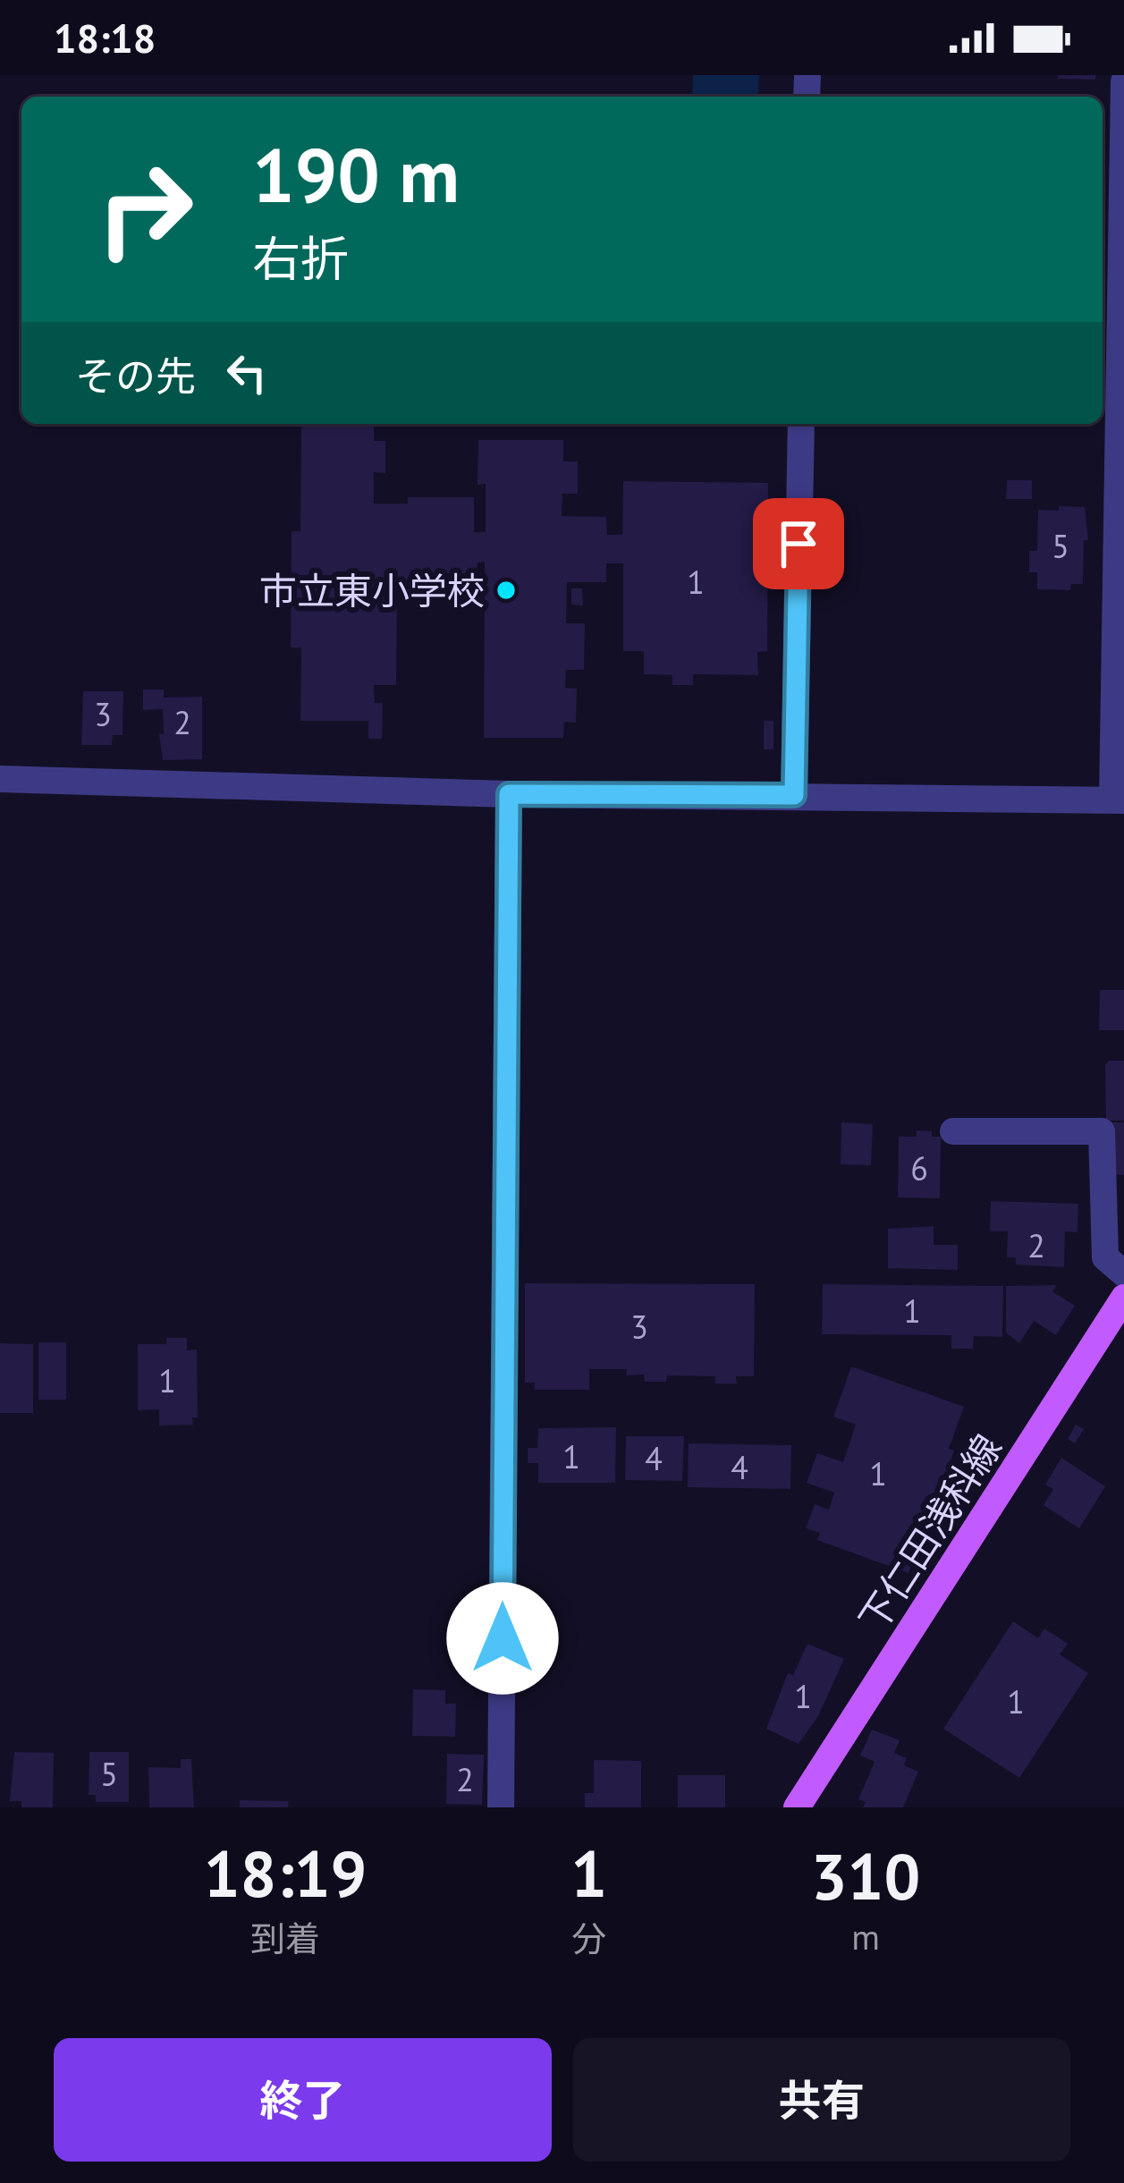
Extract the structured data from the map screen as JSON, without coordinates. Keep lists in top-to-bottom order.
{
  "streets": {
    "main road": ["下仁田浅科線"]
  },
  "places": ["市立東小学校"],
  "house_numbers": [
    "5",
    "1",
    "3",
    "2",
    "6",
    "2",
    "1",
    "3",
    "1",
    "1",
    "4",
    "4",
    "1",
    "1",
    "1",
    "5",
    "2"
  ],
  "page": {
    "status": "18:18",
    "turn": ["190 m", "右折"],
    "then": "その先",
    "eta": [
      "18:19",
      "到着",
      "1",
      "分",
      "310",
      "m"
    ],
    "buttons": ["終了", "共有"]
  }
}
